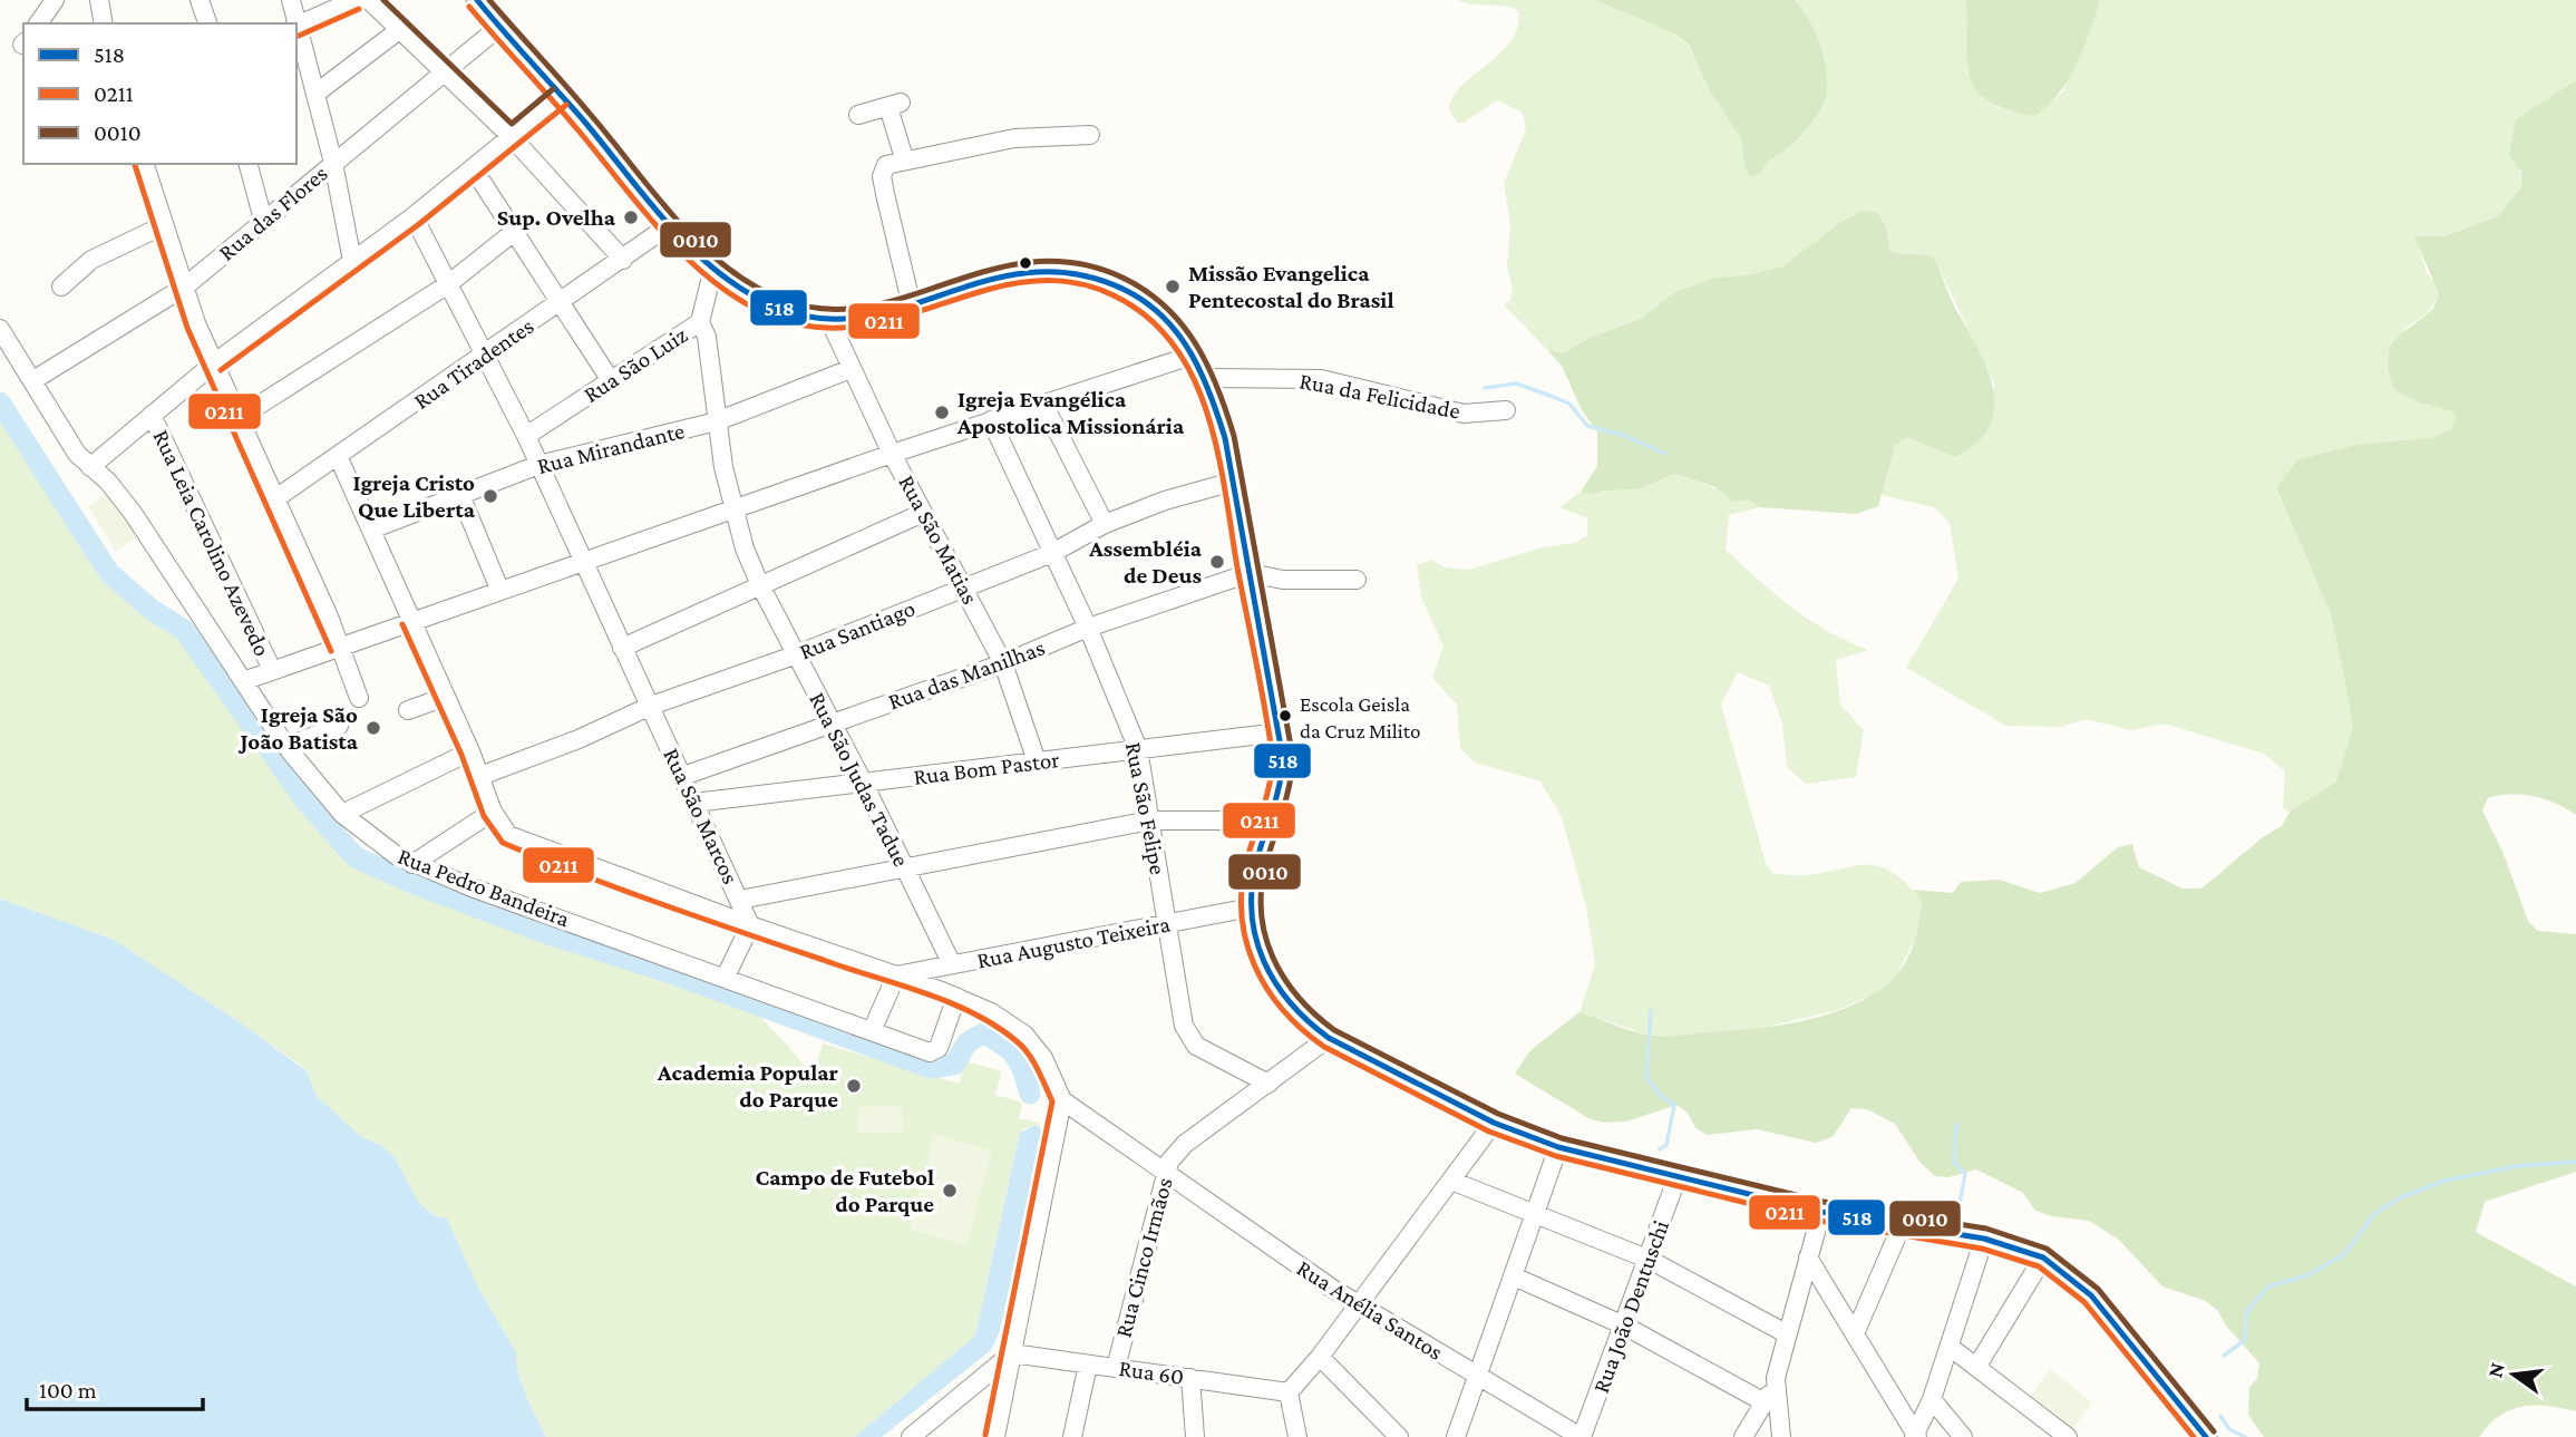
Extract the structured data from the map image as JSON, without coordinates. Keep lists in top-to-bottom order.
{
  "streets": {
    "street": [
      "Rua das Flores",
      "Rua Tiradentes",
      "Rua São Luiz",
      "Rua da Felicidade",
      "Rua Mirandante",
      "Rua São Matias",
      "Rua Leia Carolino Azevedo",
      "Rua Santiago",
      "Rua das Manilhas",
      "Rua Bom Pastor",
      "Rua São Judas Tadue",
      "Rua São Felipe",
      "Rua São Marcos",
      "Rua Pedro Bandeira",
      "Rua Augusto Teixeira",
      "Rua Cinco Irmãos",
      "Rua João Dentuschi",
      "Rua Anélia Santos",
      "Rua 60"
    ]
  },
  "crossings": [
    ["Rua das Flores", "Rua Pedro Bandeira"],
    ["Rua Tiradentes", "Rua São Marcos"],
    ["Rua São Luiz", "Rua São Judas Tadue"],
    ["Rua São Luiz", "Rua São Marcos"],
    ["Rua Mirandante", "Rua São Matias"],
    ["Rua Mirandante", "Rua São Judas Tadue"],
    ["Rua Mirandante", "Rua São Marcos"],
    ["Rua São Matias", "Rua Santiago"],
    ["Rua São Matias", "Rua das Manilhas"],
    ["Rua São Matias", "Rua Bom Pastor"],
    ["Rua Santiago", "Rua São Judas Tadue"],
    ["Rua Santiago", "Rua São Felipe"],
    ["Rua Santiago", "Rua São Marcos"],
    ["Rua das Manilhas", "Rua São Judas Tadue"],
    ["Rua das Manilhas", "Rua São Felipe"],
    ["Rua das Manilhas", "Rua São Marcos"],
    ["Rua Bom Pastor", "Rua São Judas Tadue"],
    ["Rua Bom Pastor", "Rua São Felipe"],
    ["Rua Bom Pastor", "Rua São Marcos"],
    ["Rua São Judas Tadue", "Rua Augusto Teixeira"],
    ["Rua São Felipe", "Rua Augusto Teixeira"],
    ["Rua São Felipe", "Rua Cinco Irmãos"],
    ["Rua Cinco Irmãos", "Rua Anélia Santos"],
    ["Rua Cinco Irmãos", "Rua 60"],
    ["Rua João Dentuschi", "Rua Anélia Santos"]
  ],
  "places": [
    "Sup. Ovelha",
    "Missão Evangelica Pentecostal do Brasil",
    "Igreja Evangélica Apostolica Missionária",
    "Igreja Cristo Que Liberta",
    "Assembléia de Deus",
    "Escola Geisla da Cruz Milito",
    "Igreja São João Batista",
    "Academia Popular do Parque",
    "Campo de Futebol do Parque"
  ],
  "lines": ["transit line 518", "transit line 0010", "transit line 0211"],
  "legend": ["518", "0211", "0010"],
  "scale_bar": "100 m",
  "north": "left"
}
